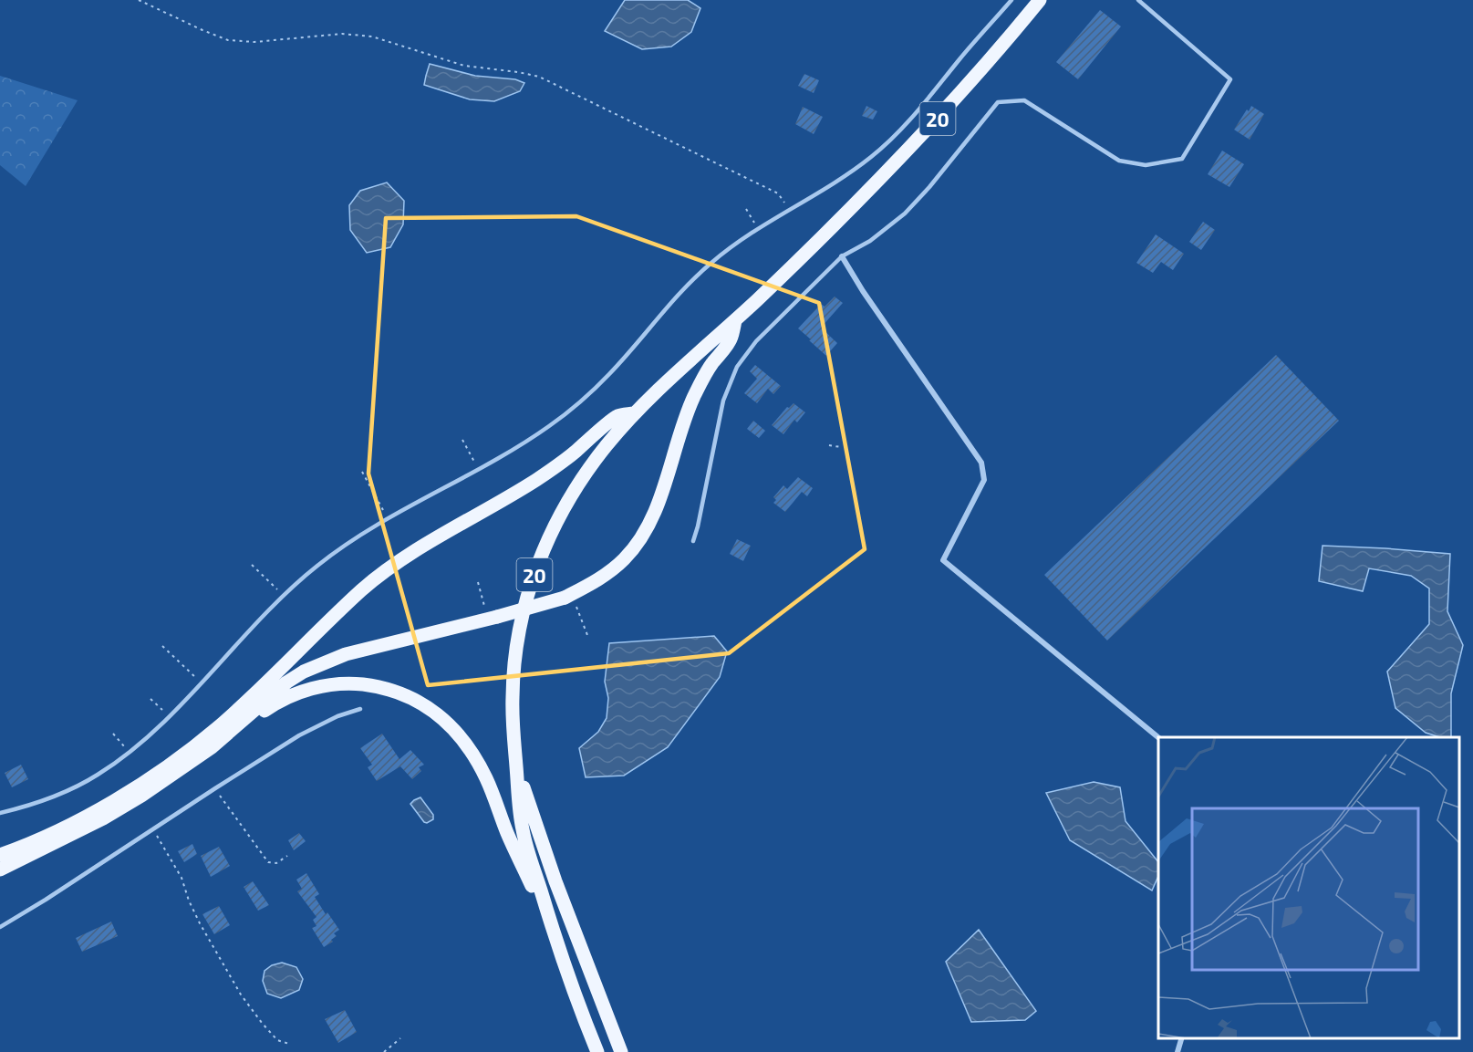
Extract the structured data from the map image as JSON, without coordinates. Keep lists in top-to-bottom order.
{
  "streets": {
    "main road": ["20"]
  }
}
